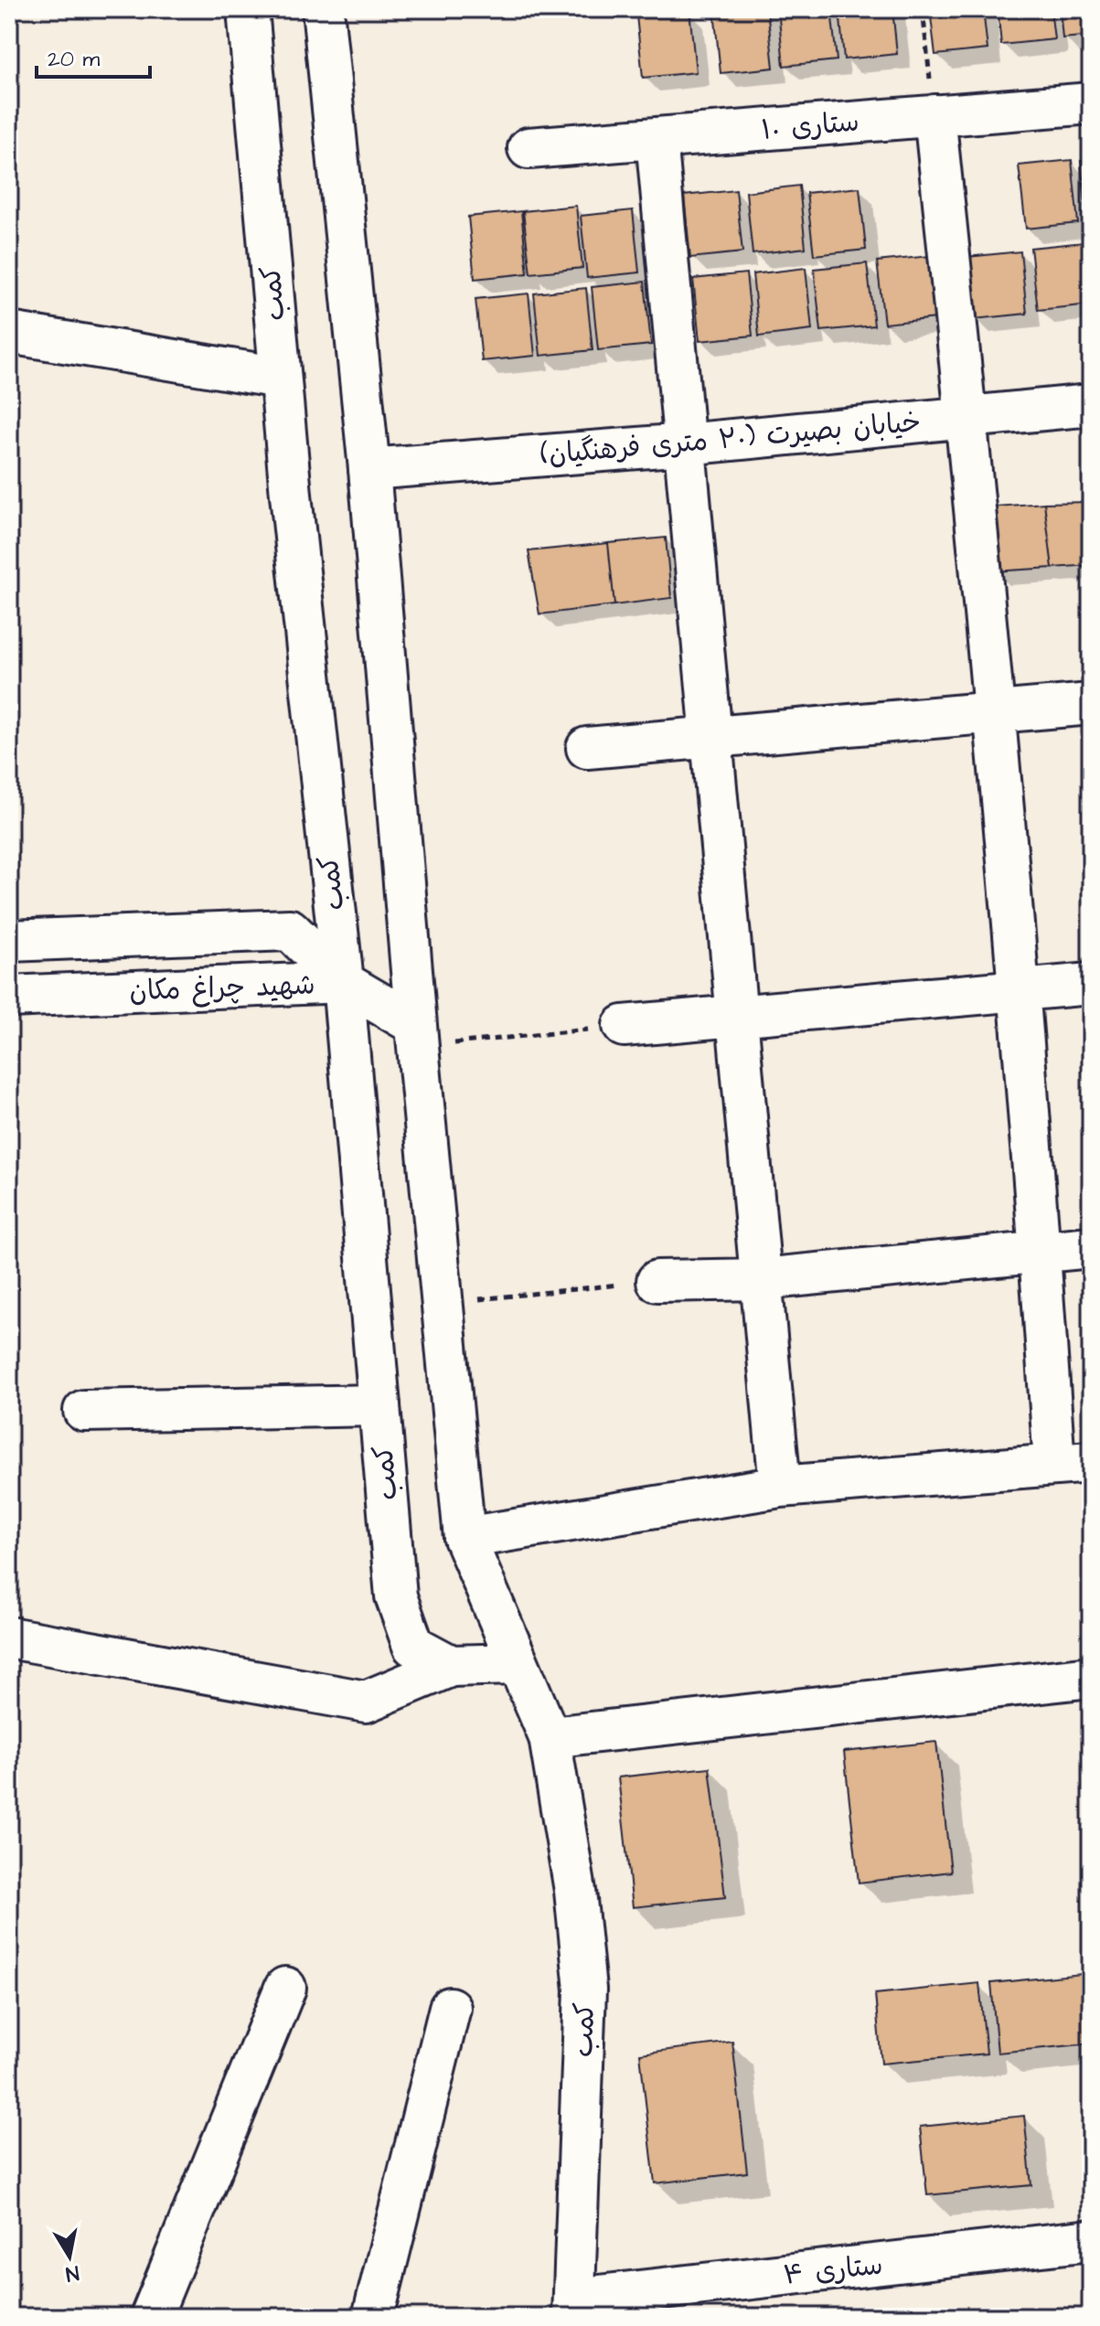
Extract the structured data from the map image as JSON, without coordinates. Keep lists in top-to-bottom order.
{
  "streets": {
    "street": [
      "ستاری ۱۰",
      "کمب",
      "خیابان بصیرت (۲۰ متری فرهنگیان)",
      "شهید چراغ مکان",
      "ستاری ۴"
    ]
  },
  "crossings": [
    ["کمب", "خیابان بصیرت (۲۰ متری فرهنگیان)"],
    ["کمب", "شهید چراغ مکان"],
    ["کمب", "ستاری ۴"]
  ],
  "scale_bar": "20 m",
  "north": "bottom"
}
